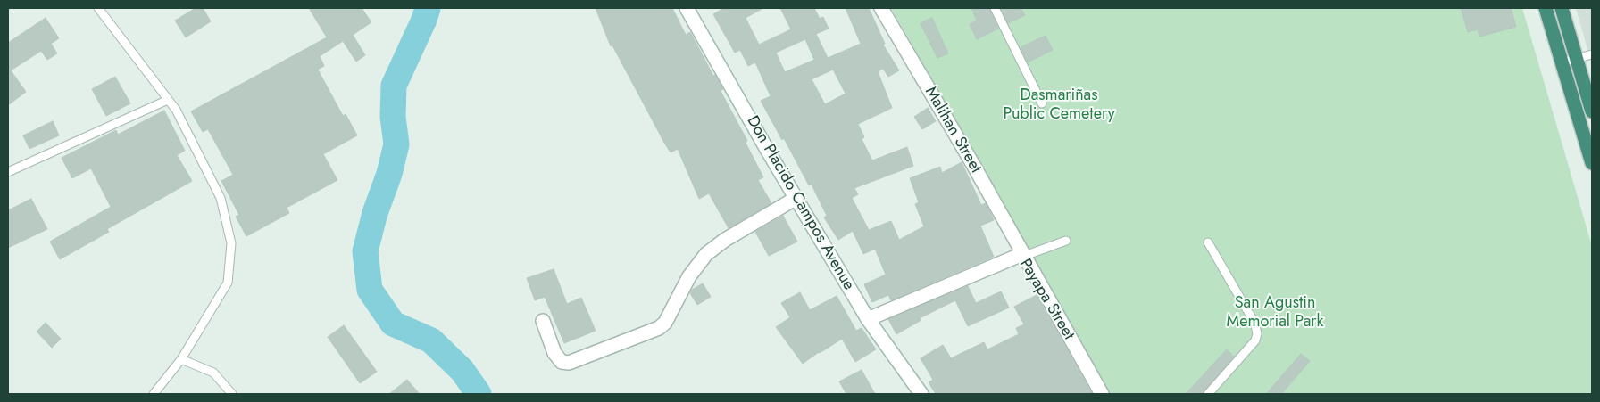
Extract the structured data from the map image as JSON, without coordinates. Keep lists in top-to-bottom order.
{
  "streets": {
    "street": ["Malihan Street", "Don Placido Campos Avenue", "Payapa Street"]
  },
  "crossings": [
    ["Malihan Street", "Payapa Street"],
    ["Don Placido Campos Avenue", "Payapa Street"]
  ],
  "parks": ["Dasmariñas Public Cemetery", "San Agustin Memorial Park"]
}
